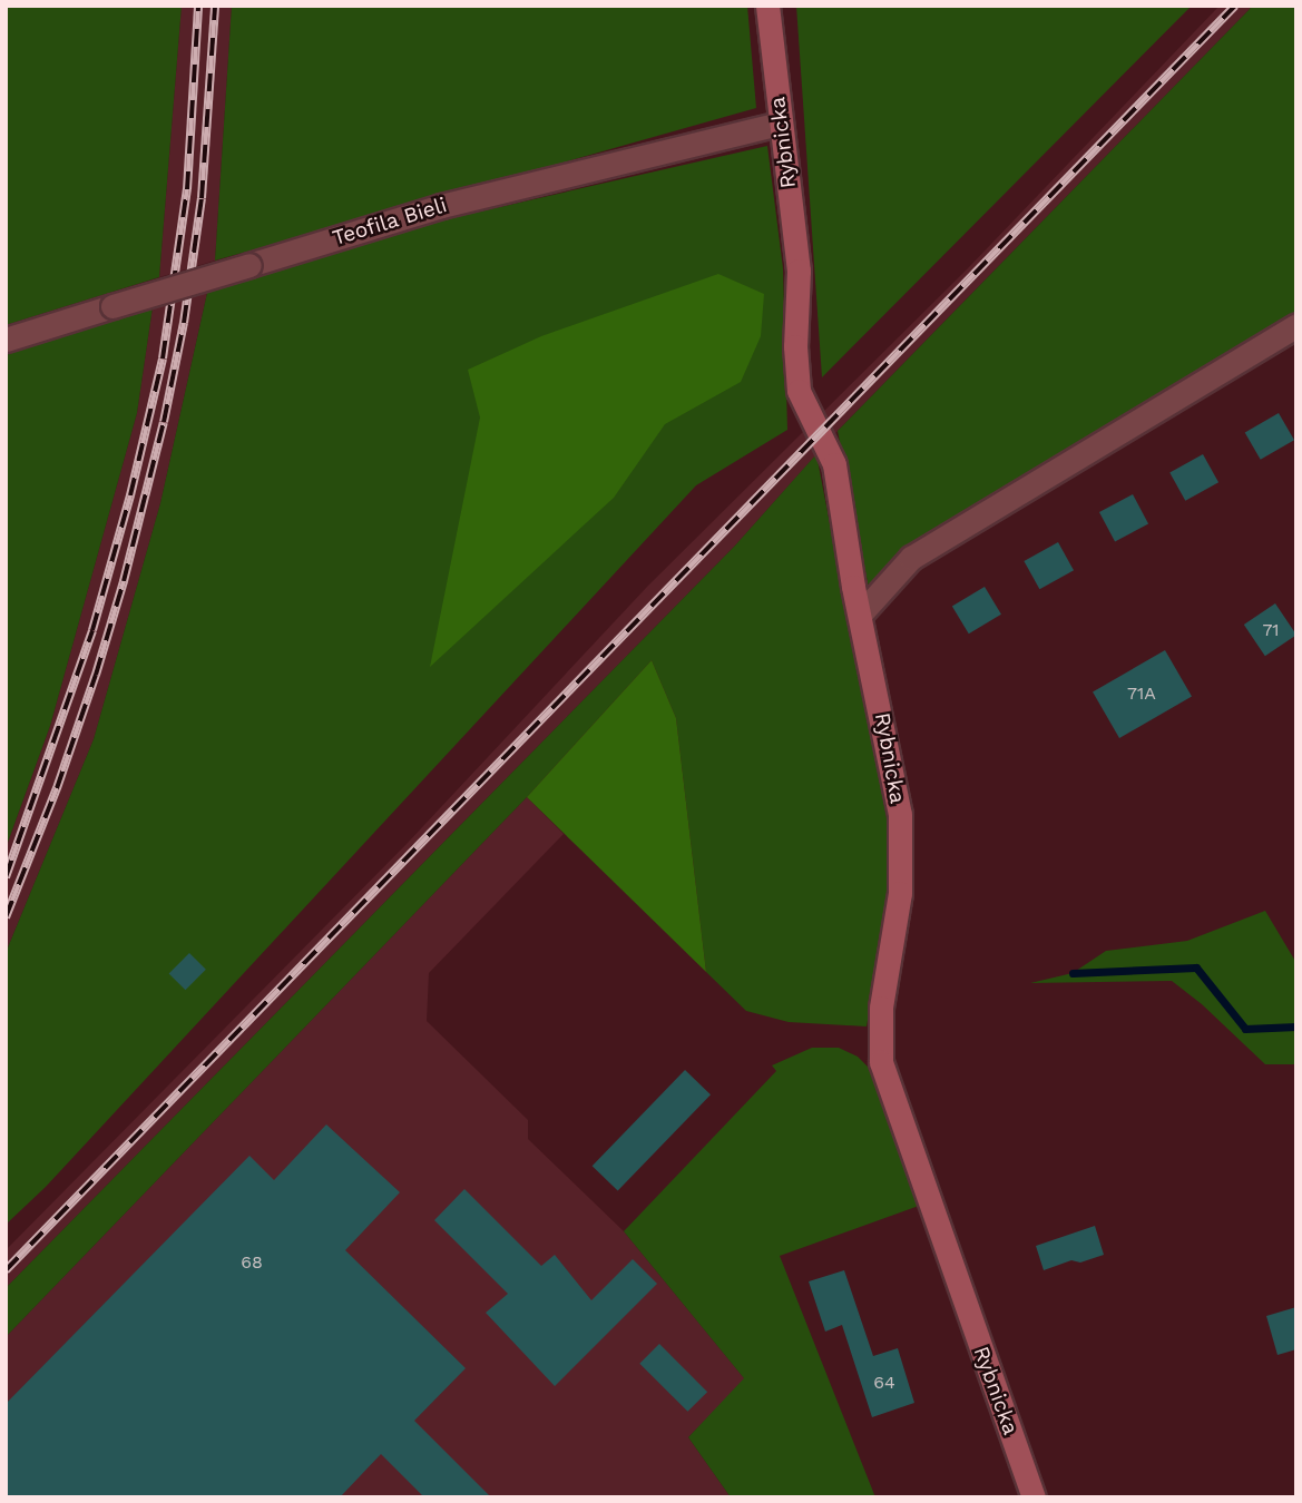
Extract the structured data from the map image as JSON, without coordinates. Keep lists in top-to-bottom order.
{
  "streets": {
    "street": ["Rybnicka", "Teofila Bieli"]
  },
  "crossings": [
    ["Rybnicka", "Teofila Bieli"]
  ],
  "house_numbers": [
    "71",
    "71A",
    "68",
    "64"
  ]
}
